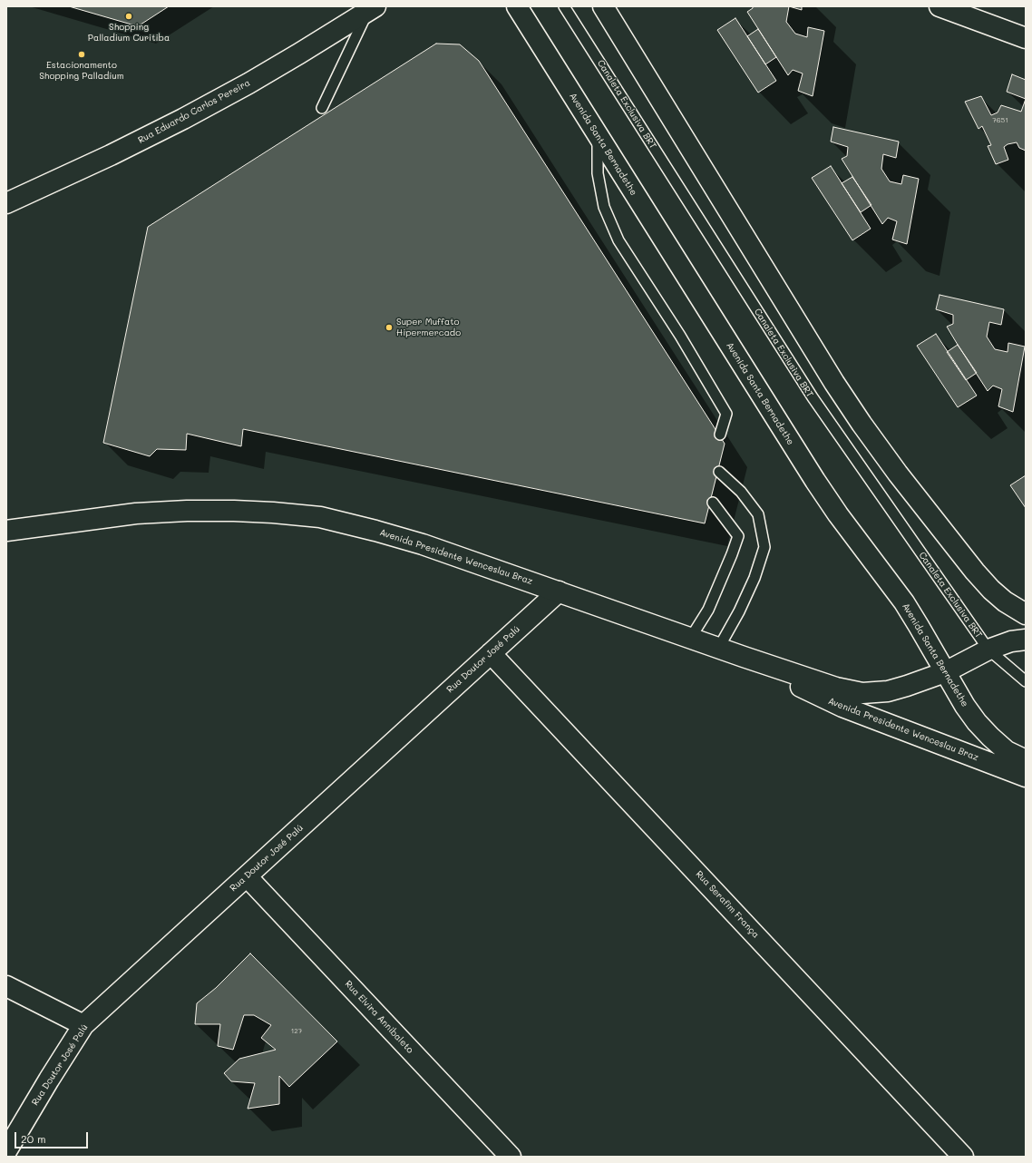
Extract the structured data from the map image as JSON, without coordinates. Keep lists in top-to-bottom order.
{
  "streets": {
    "street": [
      "Rua Eduardo Carlos Pereira",
      "Avenida Santa Bernadethe",
      "Avenida Presidente Wenceslau Braz",
      "Rua Doutor José Palú",
      "Rua Serafim França",
      "Rua Elvira Annibaleto"
    ],
    "lane": ["Canaleta Exclusiva BRT"]
  },
  "crossings": [
    ["Canaleta Exclusiva BRT", "Avenida Presidente Wenceslau Braz"],
    ["Avenida Santa Bernadethe", "Avenida Presidente Wenceslau Braz"],
    ["Avenida Presidente Wenceslau Braz", "Rua Doutor José Palú"],
    ["Rua Doutor José Palú", "Rua Serafim França"],
    ["Rua Doutor José Palú", "Rua Elvira Annibaleto"]
  ],
  "places": ["Shopping Palladium Curitiba", "Estacionamento Shopping Palladium", "Super Muffato Hipermercado"],
  "house_numbers": ["7651", "127"],
  "scale_bar": "20 m"
}
